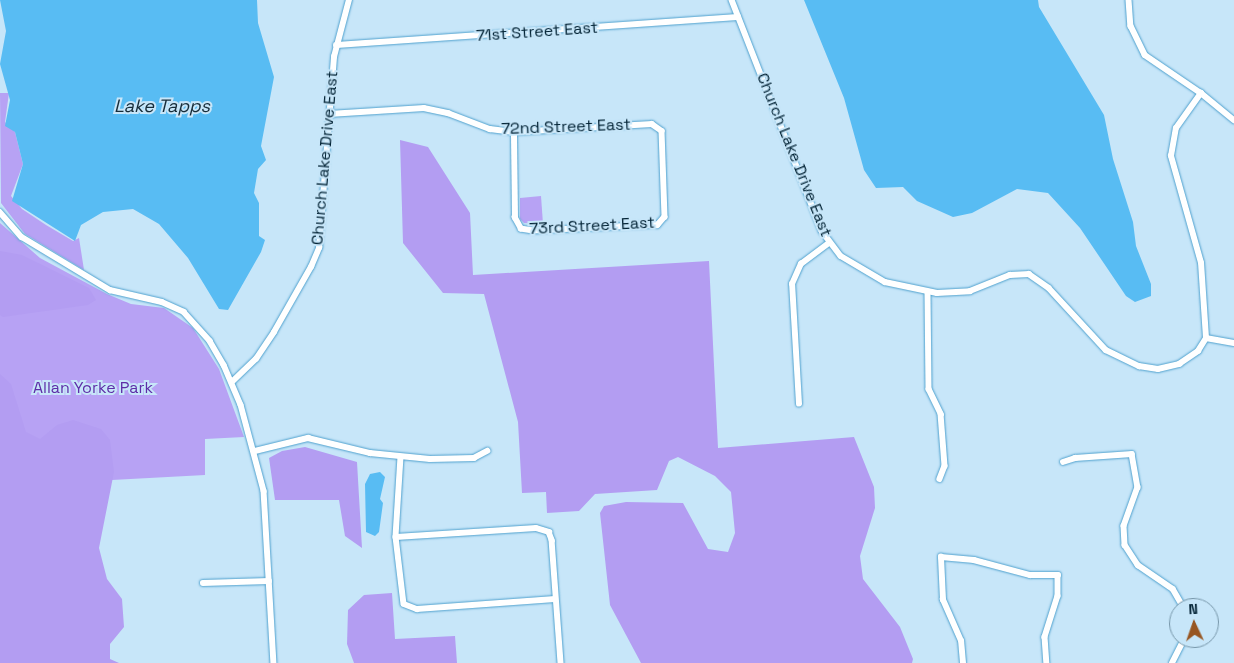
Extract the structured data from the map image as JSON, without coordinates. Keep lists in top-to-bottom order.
{
  "streets": {
    "street": [
      "71st Street East",
      "72nd Street East",
      "Church Lake Drive East",
      "73rd Street East"
    ]
  },
  "crossings": [
    ["71st Street East", "Church Lake Drive East"],
    ["72nd Street East", "Church Lake Drive East"],
    ["72nd Street East", "73rd Street East"]
  ],
  "water": ["Lake Tapps"],
  "parks": ["Allan Yorke Park"],
  "north": "top"
}
